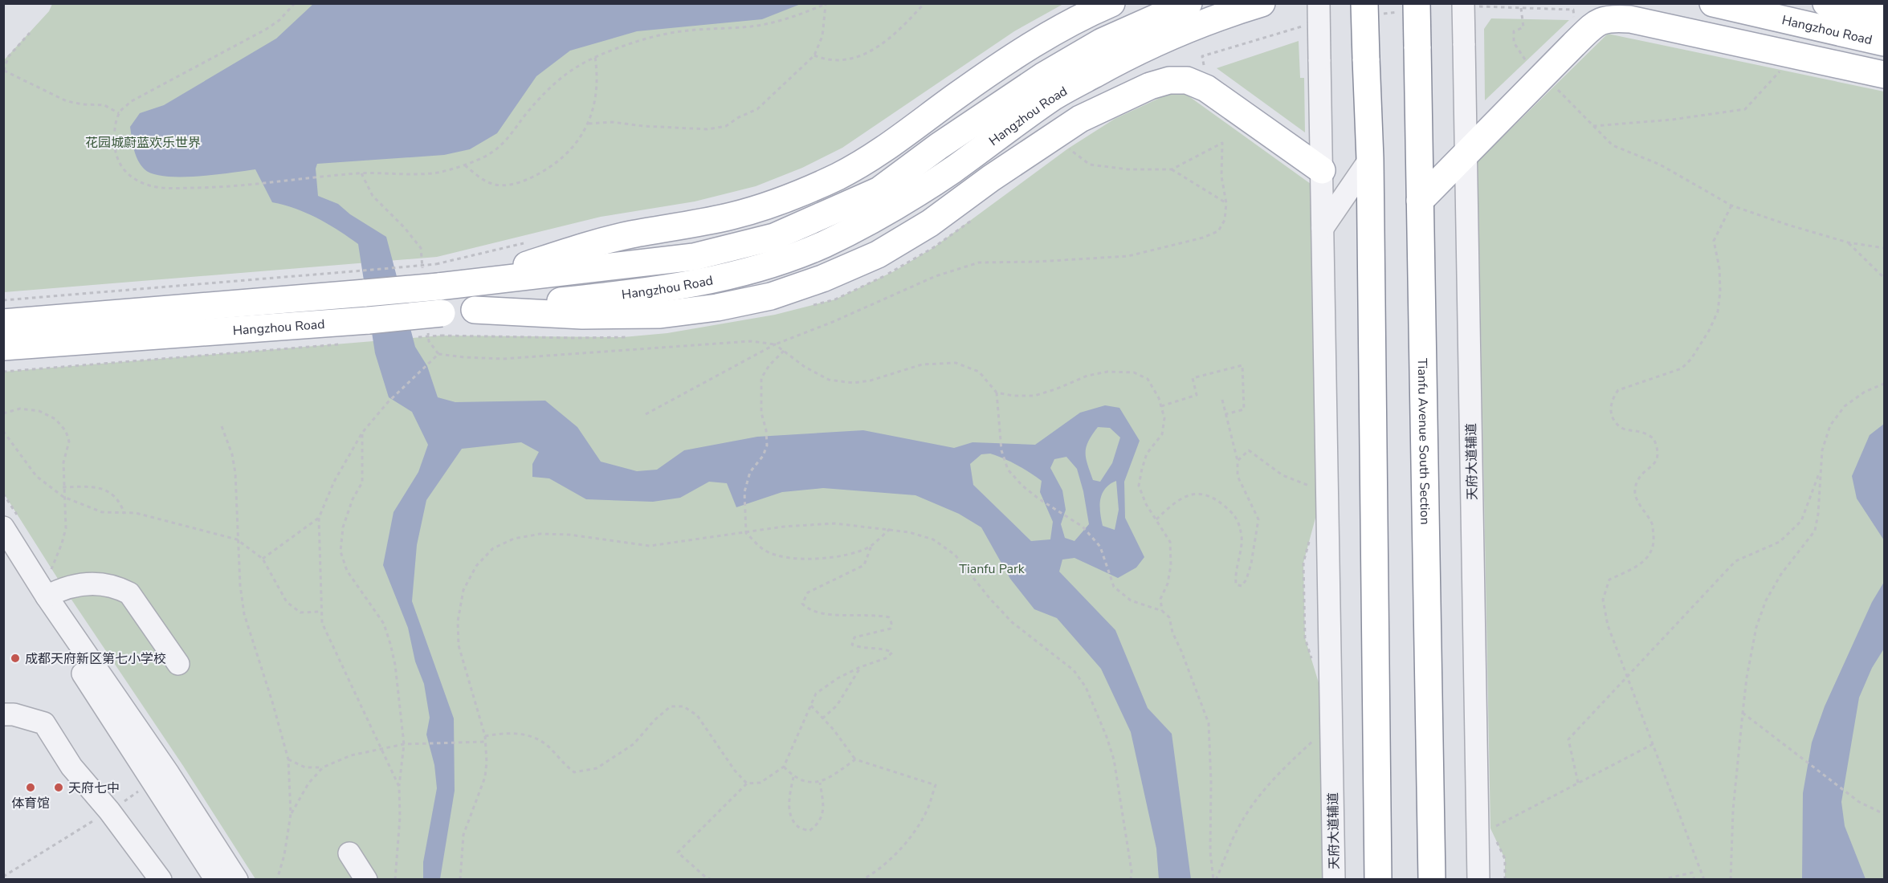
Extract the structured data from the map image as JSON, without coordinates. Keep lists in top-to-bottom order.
{
  "streets": {
    "main road": ["Hangzhou Road", "Tianfu Avenue South Section"],
    "street": ["天府大道辅道"]
  },
  "parks": ["花园城蔚蓝欢乐世界", "Tianfu Park"],
  "places": ["成都天府新区第七小学校", "体育馆", "天府七中"]
}
